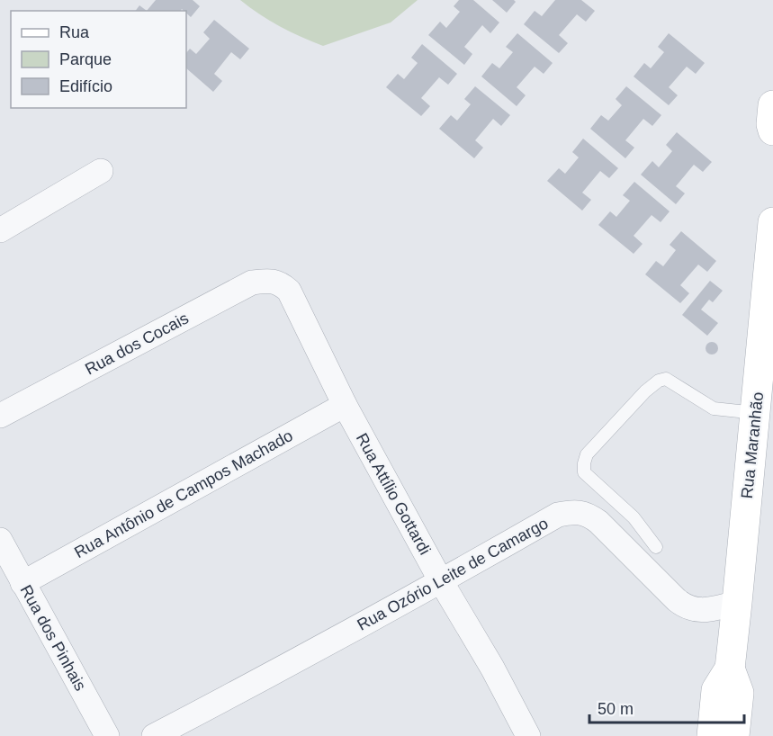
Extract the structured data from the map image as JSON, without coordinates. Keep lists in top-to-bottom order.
{
  "streets": {
    "street": [
      "Rua dos Cocais",
      "Rua Maranhão",
      "Rua Antônio de Campos Machado",
      "Rua Attílio Gottardi",
      "Rua Ozório Leite de Camargo",
      "Rua dos Pinhais"
    ]
  },
  "crossings": [
    ["Rua dos Cocais", "Rua Attílio Gottardi"],
    ["Rua Maranhão", "Rua Ozório Leite de Camargo"],
    ["Rua Antônio de Campos Machado", "Rua Attílio Gottardi"],
    ["Rua Antônio de Campos Machado", "Rua dos Pinhais"],
    ["Rua Attílio Gottardi", "Rua Ozório Leite de Camargo"]
  ],
  "legend": ["Rua", "Parque", "Edifício"],
  "scale_bar": "50 m"
}
